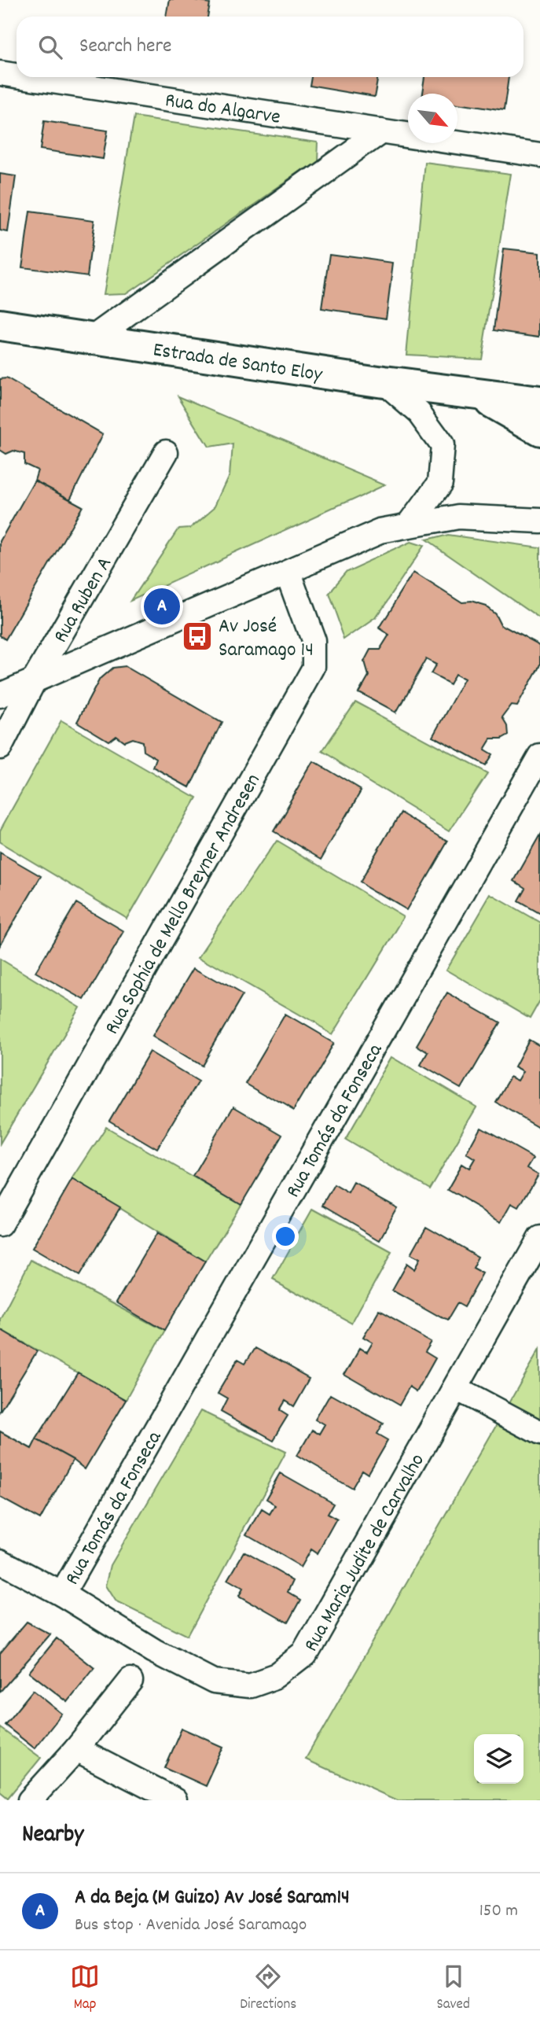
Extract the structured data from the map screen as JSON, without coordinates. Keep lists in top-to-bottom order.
{
  "streets": {
    "main road": ["Estrada de Santo Eloy"],
    "street": [
      "Rua do Algarve",
      "Rua Ruben A",
      "Rua Sophia de Mello Breyner Andresen",
      "Rua Tomás da Fonseca",
      "Rua Maria Judite de Carvalho"
    ]
  },
  "crossings": [
    ["Rua Tomás da Fonseca", "Rua Maria Judite de Carvalho"]
  ],
  "places": {
    "bus stop": ["Av José Saramago 14"]
  },
  "north": "bottom right",
  "page": {
    "search": "Search here",
    "pins": "A",
    "heading": "Nearby",
    "list": [
      {
        "mark": "A",
        "name": "A da Beja (M Guizo) Av José Saram14",
        "note": "Bus stop · Avenida José Saramago",
        "value": "150 m"
      }
    ],
    "nav": ["Map", "Directions", "Saved"]
  }
}
